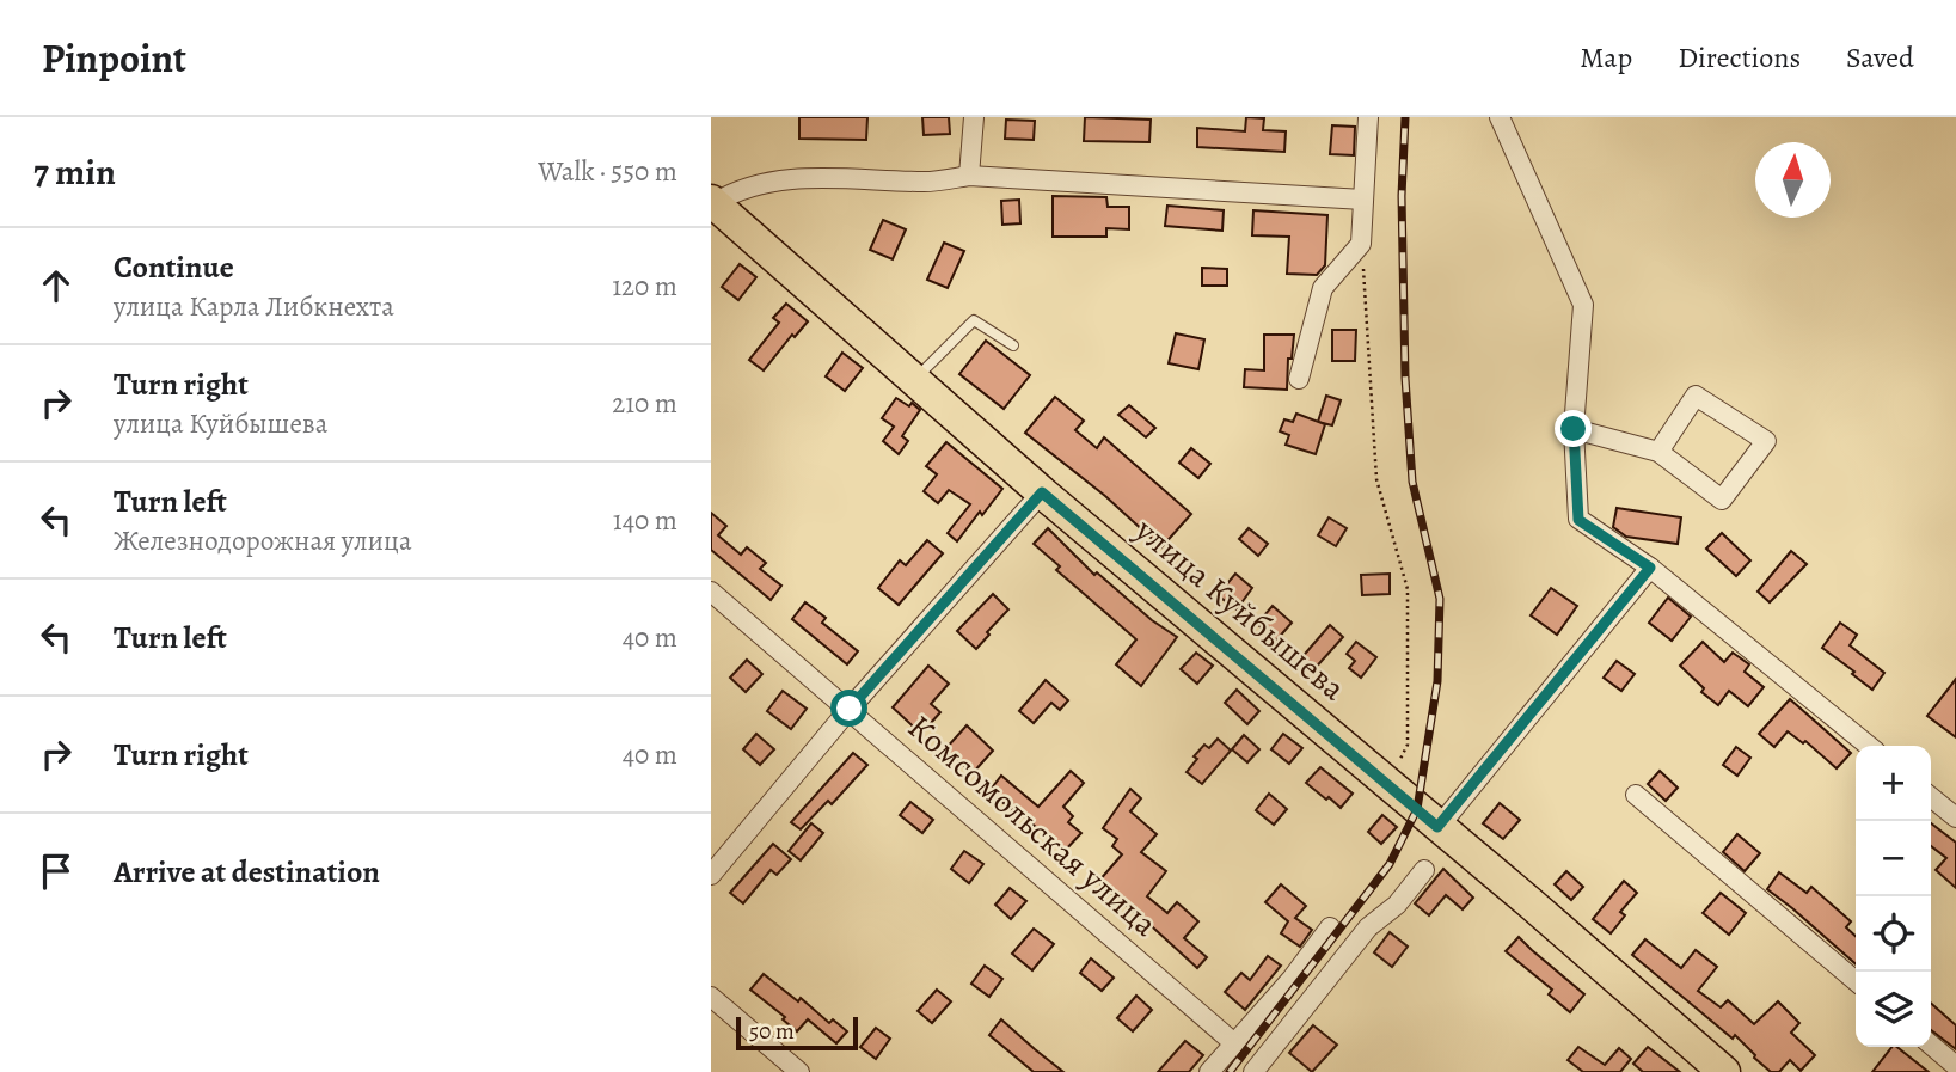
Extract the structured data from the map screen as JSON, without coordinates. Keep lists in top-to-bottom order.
{
  "streets": {
    "main road": ["улица Куйбышева"],
    "street": ["Комсомольская улица"]
  },
  "scale_bar": "50 m",
  "north": "top",
  "page": {
    "header": "Pinpoint",
    "nav": ["Map", "Directions", "Saved"],
    "heading": ["7 min", "Walk · 550 m"],
    "list": [
      ["Continue", "улица Карла Либкнехта", "120 m"],
      ["Turn right", "улица Куйбышева", "210 m"],
      ["Turn left", "Железнодорожная улица", "140 m"],
      ["Turn left", "40 m"],
      ["Turn right", "40 m"],
      "Arrive at destination"
    ],
    "map_buttons": ["+", "−"],
    "scale": "50 m"
  }
}
